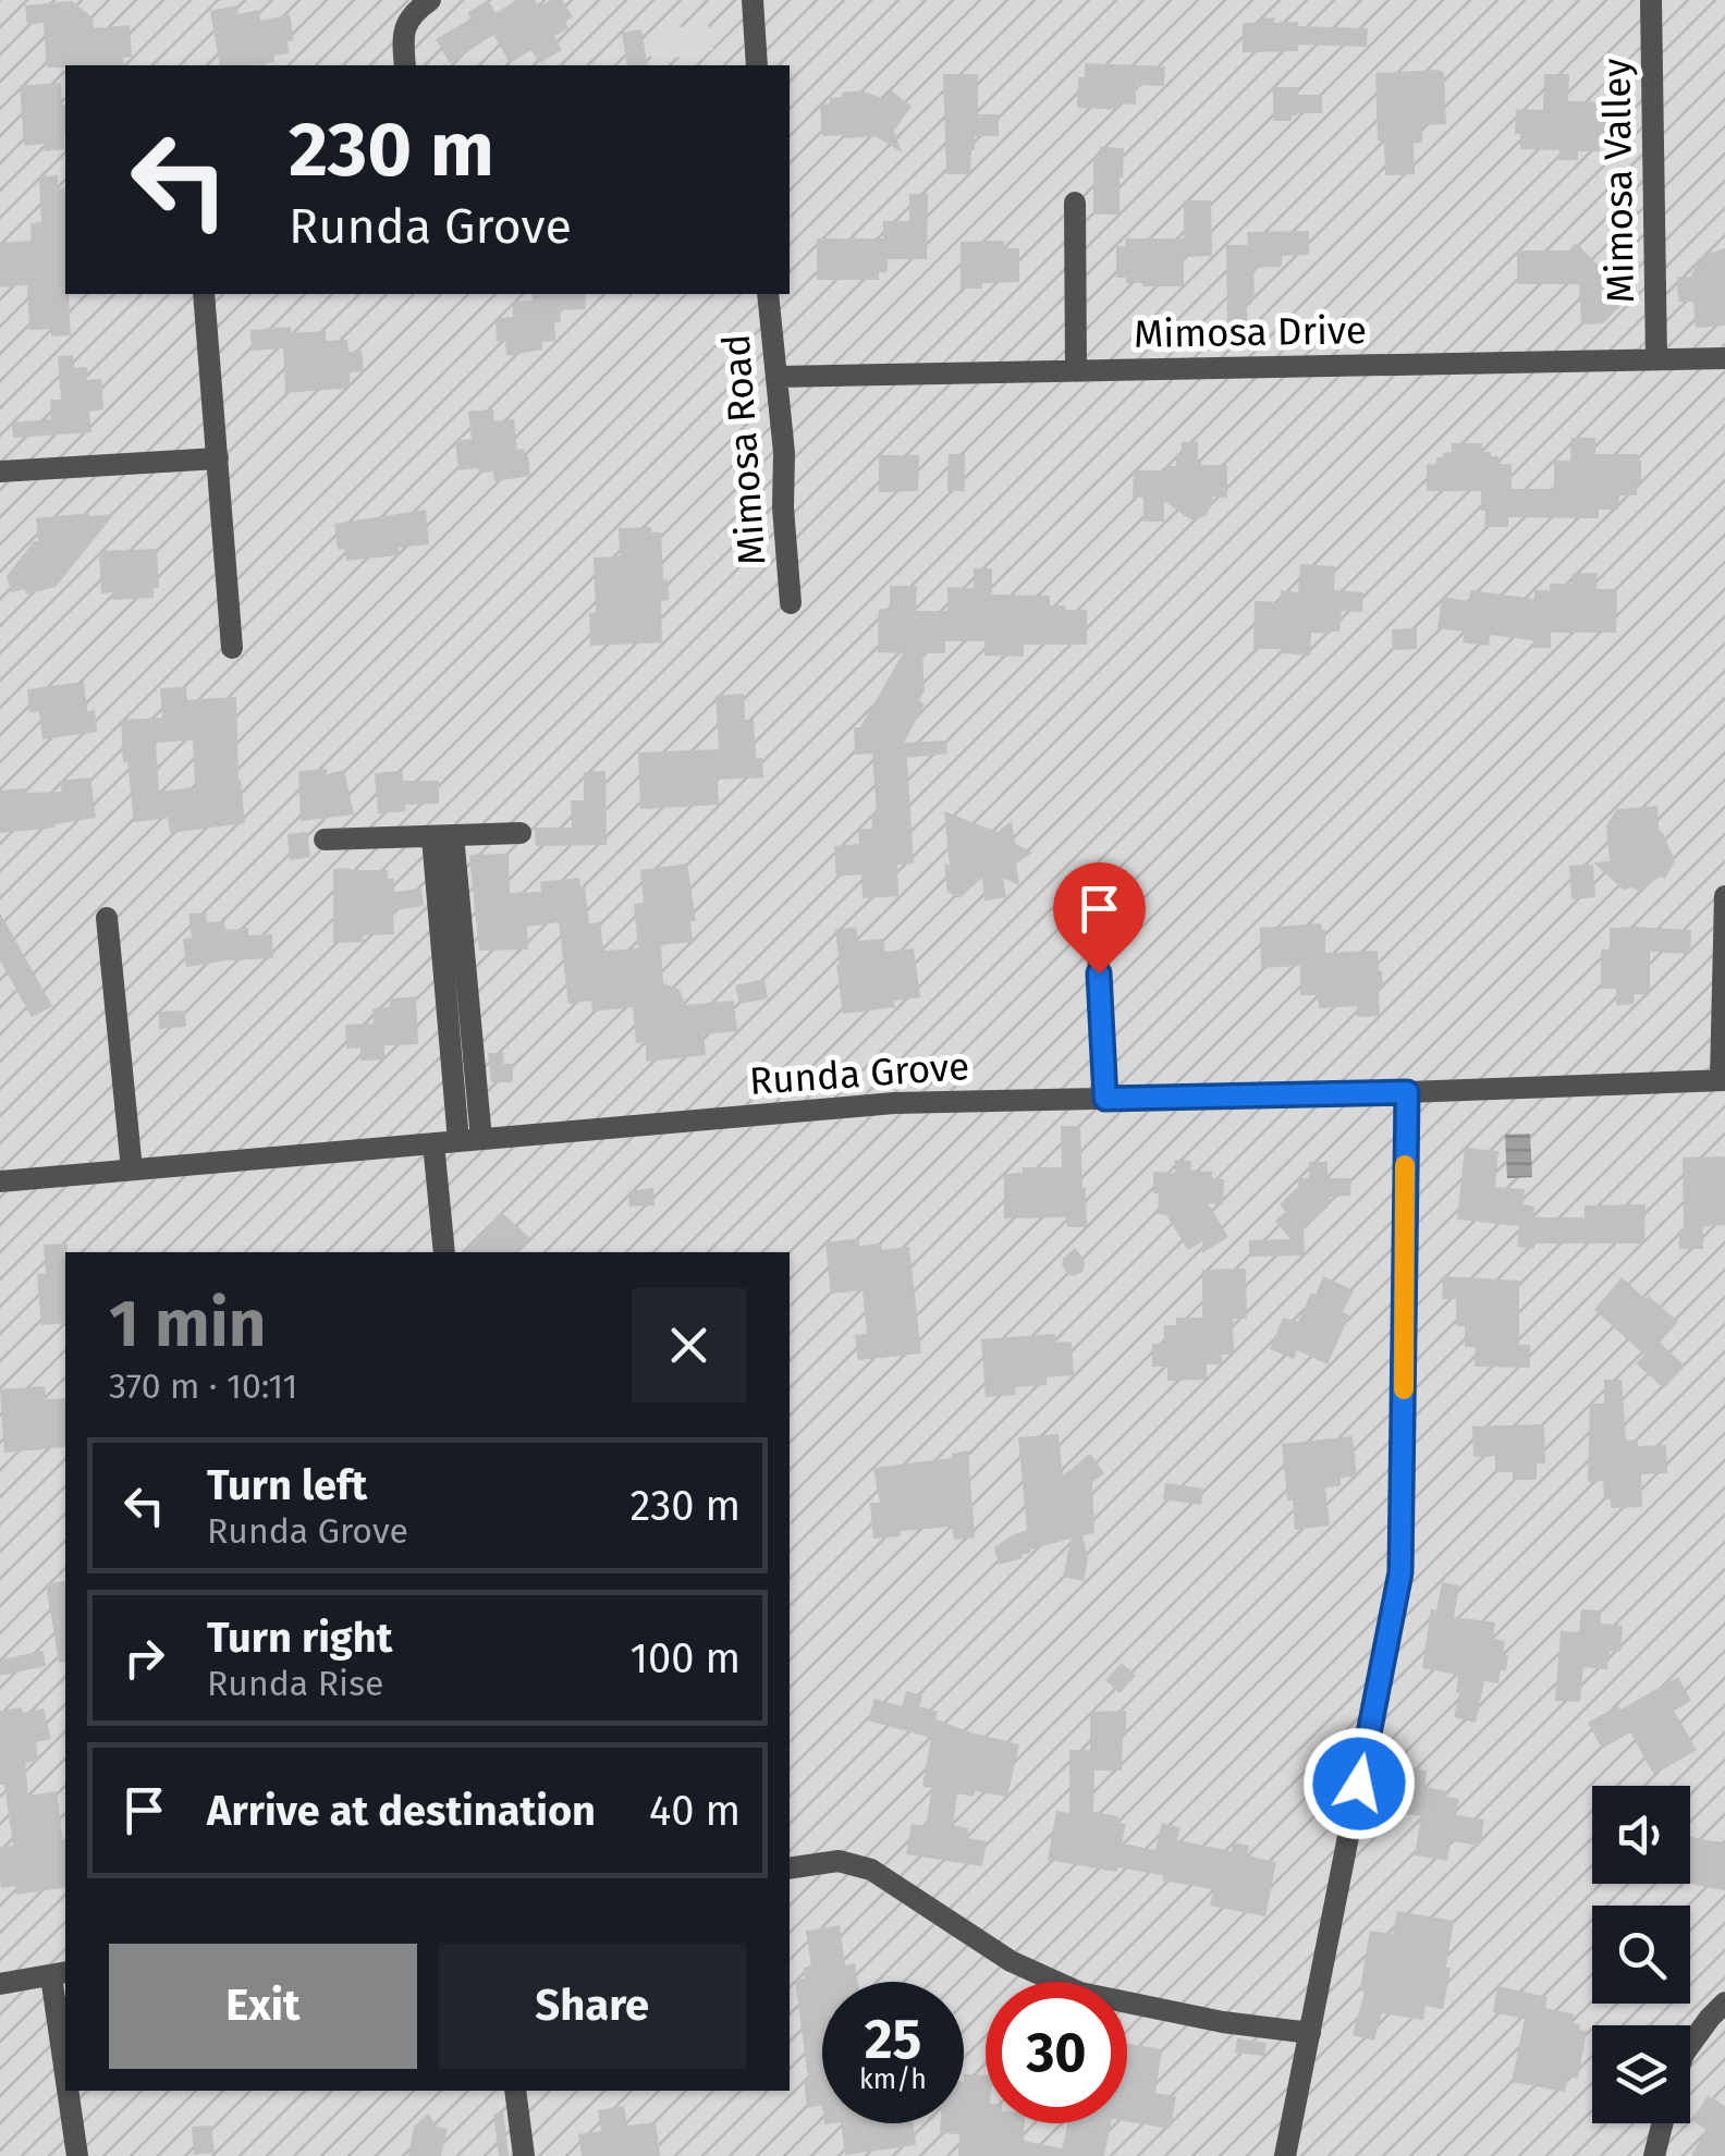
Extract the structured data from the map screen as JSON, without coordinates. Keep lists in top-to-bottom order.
{
  "streets": {
    "street": [
      "Mimosa Valley",
      "Mimosa Drive",
      "Mimosa Road",
      "Runda Grove"
    ]
  },
  "crossings": [
    ["Mimosa Valley", "Mimosa Drive"],
    ["Mimosa Drive", "Mimosa Road"]
  ],
  "page": {
    "turn": ["230 m", "Runda Grove"],
    "heading": ["1 min", "370 m · 10:11"],
    "list": [
      {
        "name": "Turn left",
        "note": "Runda Grove",
        "value": "230 m"
      },
      {
        "name": "Turn right",
        "note": "Runda Rise",
        "value": "100 m"
      },
      {
        "name": "Arrive at destination",
        "value": "40 m"
      }
    ],
    "buttons": ["Exit", "Share"],
    "speed": "25 km/h",
    "limit": "30"
  }
}
